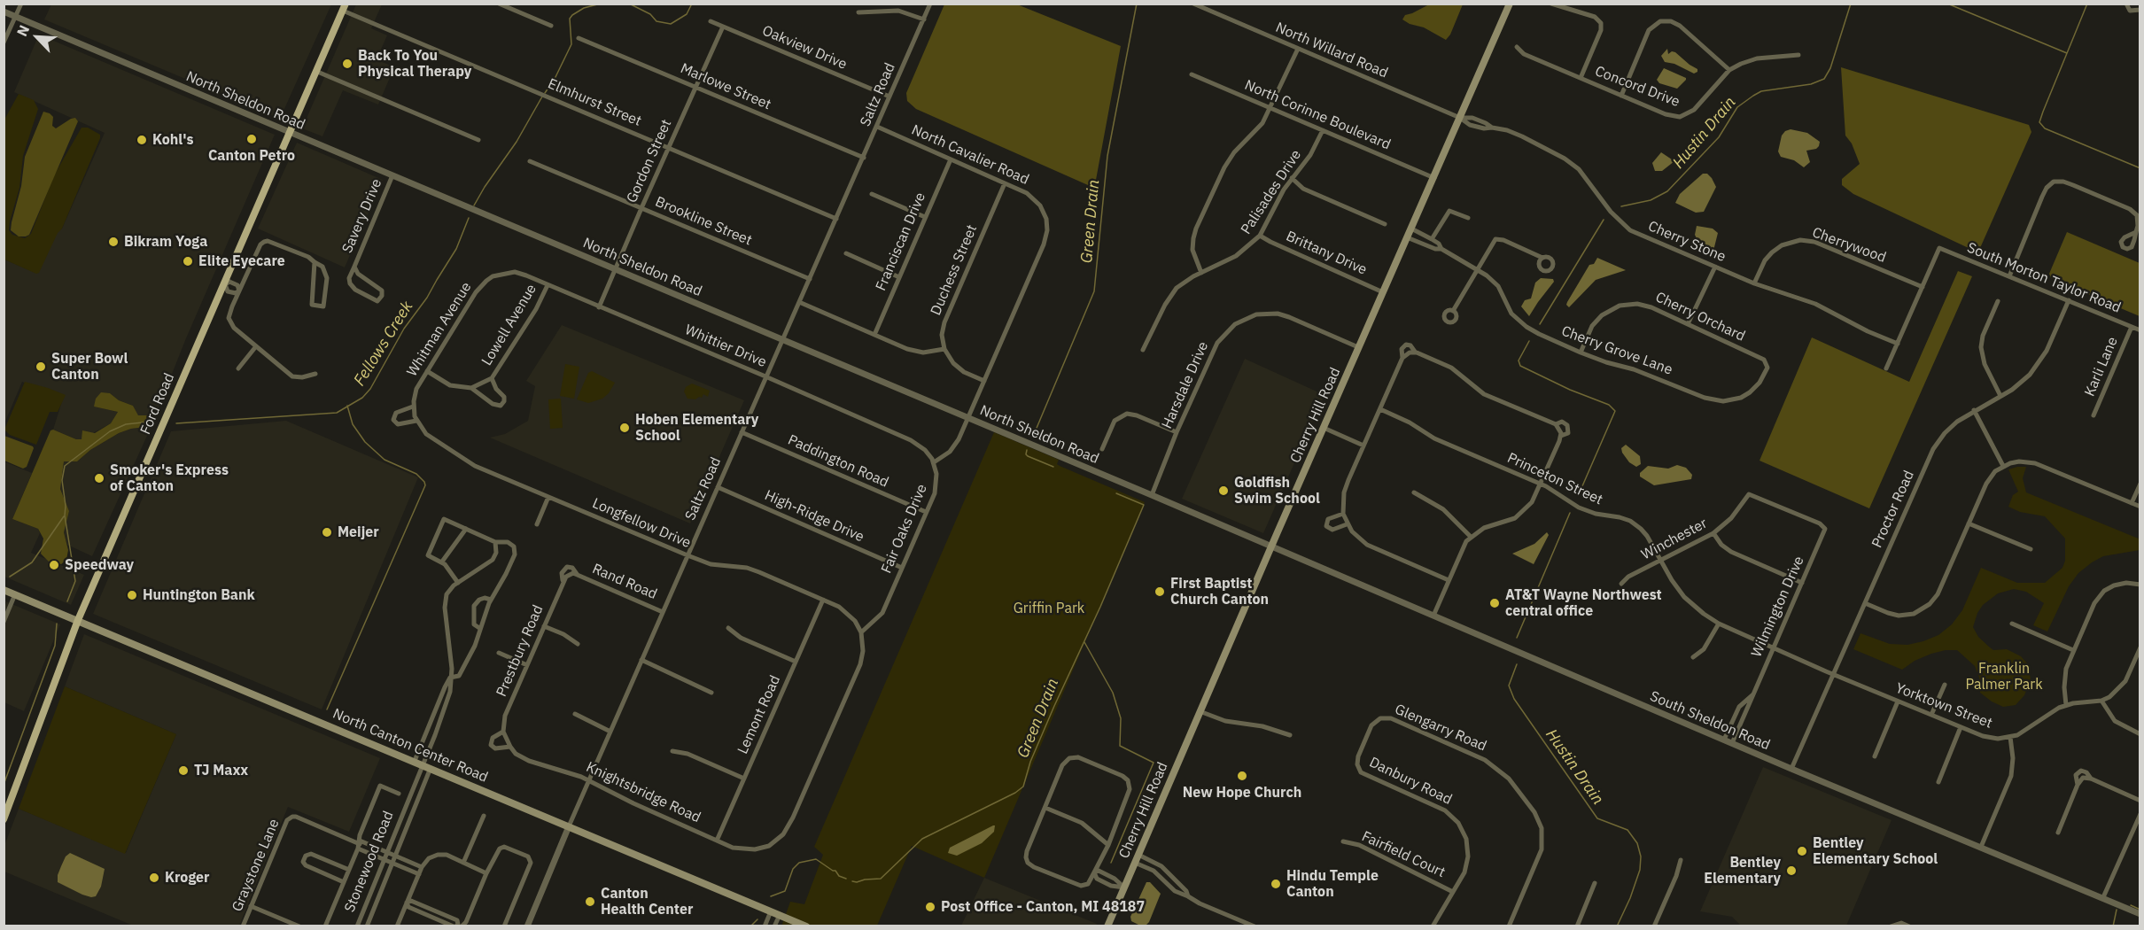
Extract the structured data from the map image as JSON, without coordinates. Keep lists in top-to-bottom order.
{
  "streets": {
    "main road": ["Ford Road", "Cherry Hill Road", "North Canton Center Road"],
    "street": [
      "Oakview Drive",
      "North Willard Road",
      "Marlowe Street",
      "Concord Drive",
      "Saltz Road",
      "North Sheldon Road",
      "Elmhurst Street",
      "North Corinne Boulevard",
      "North Cavalier Road",
      "Gordon Street",
      "Palisades Drive",
      "Savery Drive",
      "Brookline Street",
      "Franciscan Drive",
      "Cherry Stone",
      "Cherrywood",
      "Brittany Drive",
      "Duchess Street",
      "South Morton Taylor Road",
      "Cherry Orchard",
      "Lowell Avenue",
      "Whitman Avenue",
      "Whittier Drive",
      "Cherry Grove Lane",
      "Karli Lane",
      "Harsdale Drive",
      "Paddington Road",
      "Princeton Street",
      "Proctor Road",
      "High-Ridge Drive",
      "Longfellow Drive",
      "Fair Oaks Drive",
      "Winchester",
      "Rand Road",
      "Wilmington Drive",
      "Prestbury Road",
      "Yorktown Street",
      "Lemont Road",
      "South Sheldon Road",
      "Glengarry Road",
      "Danbury Road",
      "Knightsbridge Road",
      "Fairfield Court",
      "Stonewood Road",
      "Graystone Lane"
    ]
  },
  "crossings": [
    ["Oakview Drive", "Saltz Road"],
    ["Oakview Drive", "Gordon Street"],
    ["North Willard Road", "Cherry Stone"],
    ["North Willard Road", "Cherry Hill Road"],
    ["Marlowe Street", "Saltz Road"],
    ["Marlowe Street", "Gordon Street"],
    ["Saltz Road", "North Sheldon Road"],
    ["Saltz Road", "Elmhurst Street"],
    ["Saltz Road", "North Cavalier Road"],
    ["Saltz Road", "Brookline Street"],
    ["Saltz Road", "Whittier Drive"],
    ["Saltz Road", "Paddington Road"],
    ["Saltz Road", "High-Ridge Drive"],
    ["Saltz Road", "Longfellow Drive"],
    ["Saltz Road", "Rand Road"],
    ["Saltz Road", "North Canton Center Road"],
    ["Saltz Road", "Knightsbridge Road"],
    ["North Sheldon Road", "Gordon Street"],
    ["North Sheldon Road", "Savery Drive"],
    ["North Sheldon Road", "Harsdale Drive"],
    ["North Sheldon Road", "Ford Road"],
    ["North Sheldon Road", "Cherry Hill Road"],
    ["North Sheldon Road", "South Sheldon Road"],
    ["Elmhurst Street", "Gordon Street"],
    ["Elmhurst Street", "Ford Road"],
    ["North Corinne Boulevard", "Palisades Drive"],
    ["North Corinne Boulevard", "Cherry Hill Road"],
    ["North Cavalier Road", "Franciscan Drive"],
    ["North Cavalier Road", "Duchess Street"],
    ["Gordon Street", "Brookline Street"],
    ["Gordon Street", "Whittier Drive"],
    ["Palisades Drive", "Brittany Drive"],
    ["Cherry Stone", "Cherrywood"],
    ["Cherry Stone", "Cherry Hill Road"],
    ["Cherrywood", "South Morton Taylor Road"],
    ["Brittany Drive", "Cherry Hill Road"],
    ["South Morton Taylor Road", "Karli Lane"],
    ["South Morton Taylor Road", "Proctor Road"],
    ["Cherry Orchard", "Cherry Grove Lane"],
    ["Lowell Avenue", "Whitman Avenue"],
    ["Lowell Avenue", "Whittier Drive"],
    ["Whitman Avenue", "Whittier Drive"],
    ["Whittier Drive", "Fair Oaks Drive"],
    ["Cherry Grove Lane", "Cherry Hill Road"],
    ["Harsdale Drive", "Cherry Hill Road"],
    ["Ford Road", "North Canton Center Road"],
    ["Cherry Hill Road", "South Sheldon Road"],
    ["Paddington Road", "Fair Oaks Drive"],
    ["Princeton Street", "Winchester"],
    ["Princeton Street", "Wilmington Drive"],
    ["Princeton Street", "Yorktown Street"],
    ["Proctor Road", "Yorktown Street"],
    ["Proctor Road", "South Sheldon Road"],
    ["High-Ridge Drive", "Fair Oaks Drive"],
    ["Longfellow Drive", "Fair Oaks Drive"],
    ["Longfellow Drive", "Lemont Road"],
    ["Longfellow Drive", "Knightsbridge Road"],
    ["Fair Oaks Drive", "Knightsbridge Road"],
    ["Winchester", "Wilmington Drive"],
    ["Rand Road", "Prestbury Road"],
    ["Wilmington Drive", "South Sheldon Road"],
    ["Prestbury Road", "Knightsbridge Road"],
    ["Lemont Road", "Knightsbridge Road"],
    ["Glengarry Road", "Danbury Road"],
    ["North Canton Center Road", "Stonewood Road"],
    ["Danbury Road", "Fairfield Court"]
  ],
  "water": ["Hustin Drain", "Green Drain", "Fellows Creek"],
  "parks": ["Griffin Park", "Franklin Palmer Park"],
  "places": [
    "Back To You Physical Therapy",
    "Canton Petro",
    "Kohl's",
    "Bikram Yoga",
    "Elite Eyecare",
    "Super Bowl Canton",
    "Hoben Elementary School",
    "Smoker's Express of Canton",
    "Goldfish Swim School",
    "Meijer",
    "Speedway",
    "First Baptist Church Canton",
    "Huntington Bank",
    "AT&T Wayne Northwest central office",
    "TJ Maxx",
    "New Hope Church",
    "Bentley Elementary School",
    "Bentley Elementary",
    "Kroger",
    "Hindu Temple Canton",
    "Canton Health Center",
    "Post Office - Canton, MI 48187"
  ],
  "north": "top left"
}
